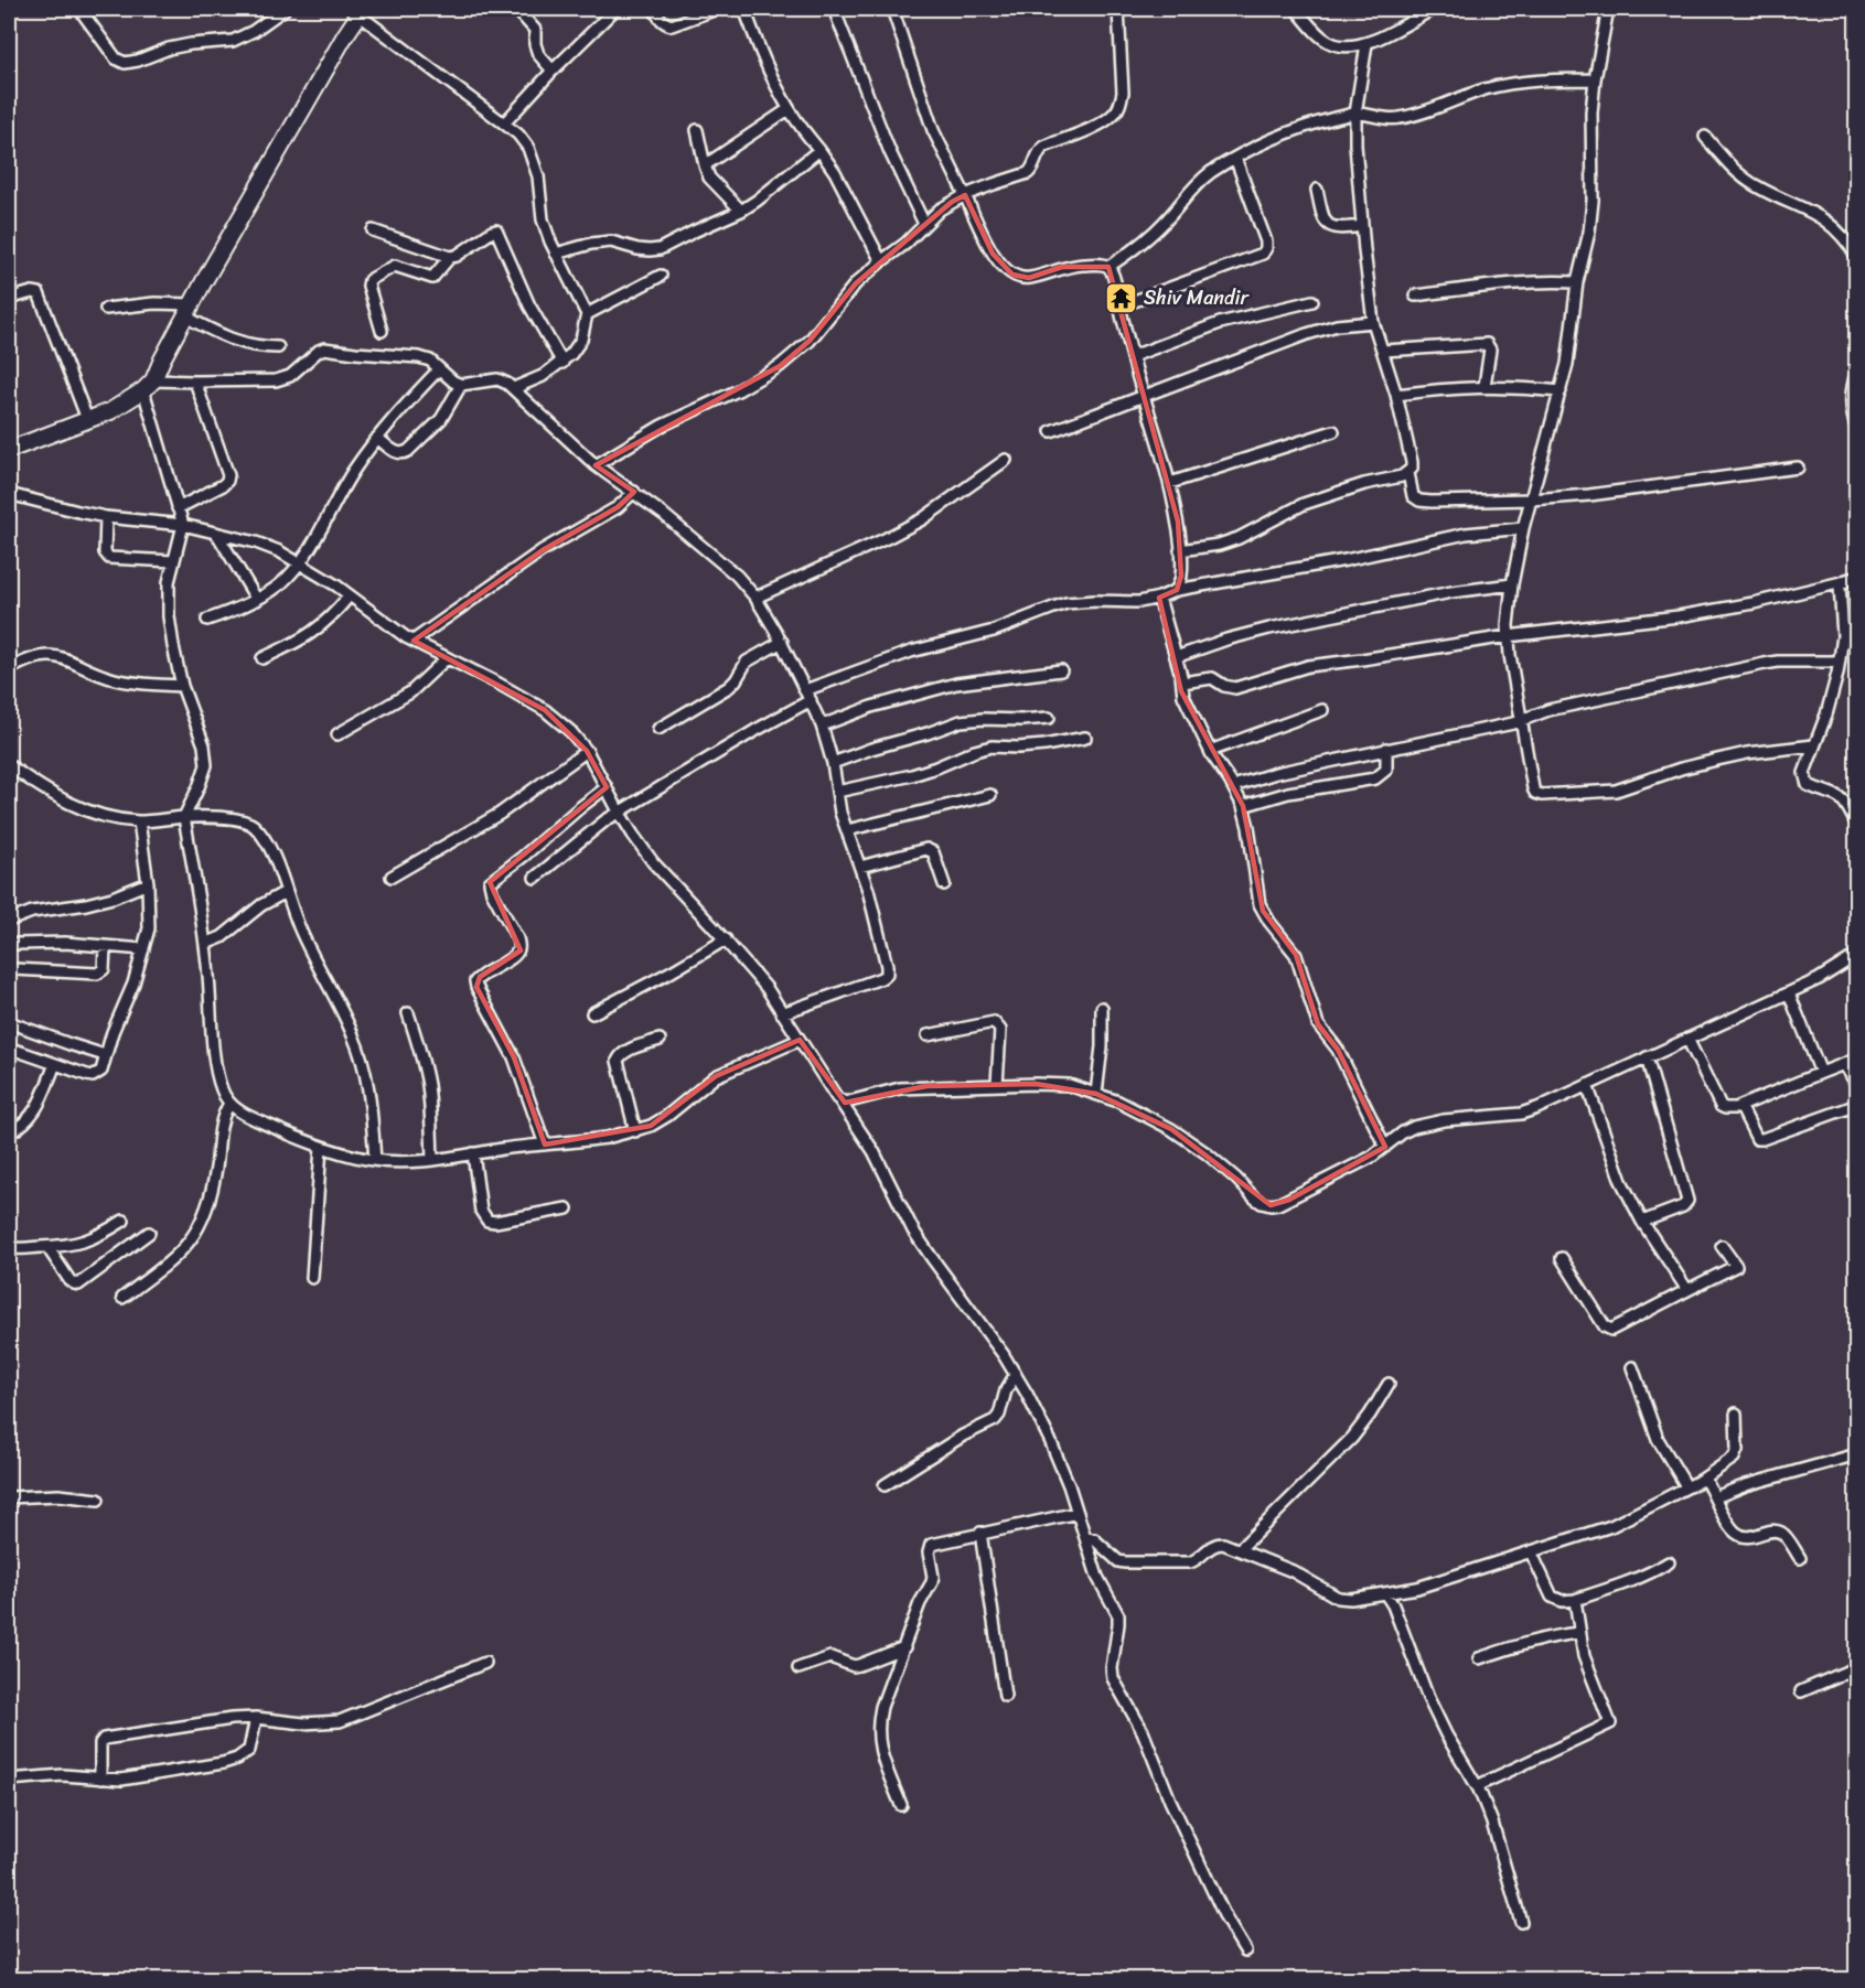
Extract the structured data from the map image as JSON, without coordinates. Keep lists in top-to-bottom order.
{
  "places": {
    "temple": ["Shiv Mandir"]
  }
}
